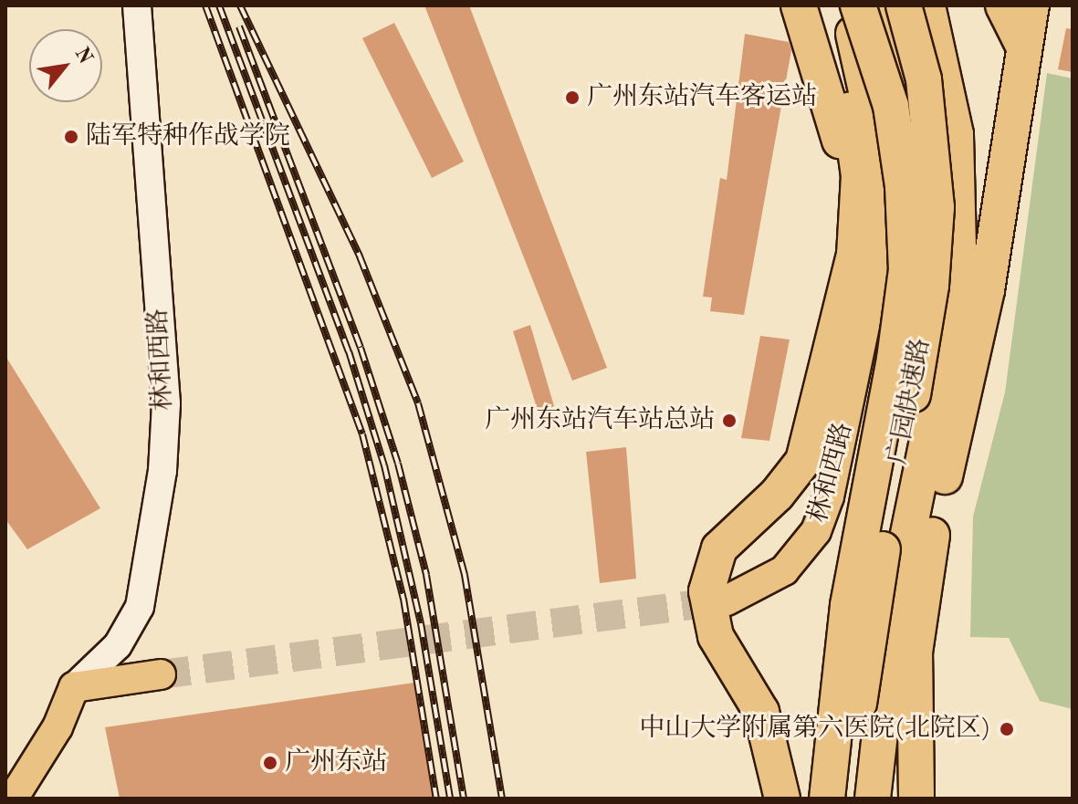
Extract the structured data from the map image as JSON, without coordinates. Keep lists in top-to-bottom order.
{
  "streets": {
    "highway": ["广园快速路"],
    "main road": ["林和西路"]
  },
  "places": [
    "广州东站汽车客运站",
    "陆军特种作战学院",
    "广州东站汽车站总站",
    "中山大学附属第六医院(北院区)",
    "广州东站"
  ],
  "north": "top right"
}
